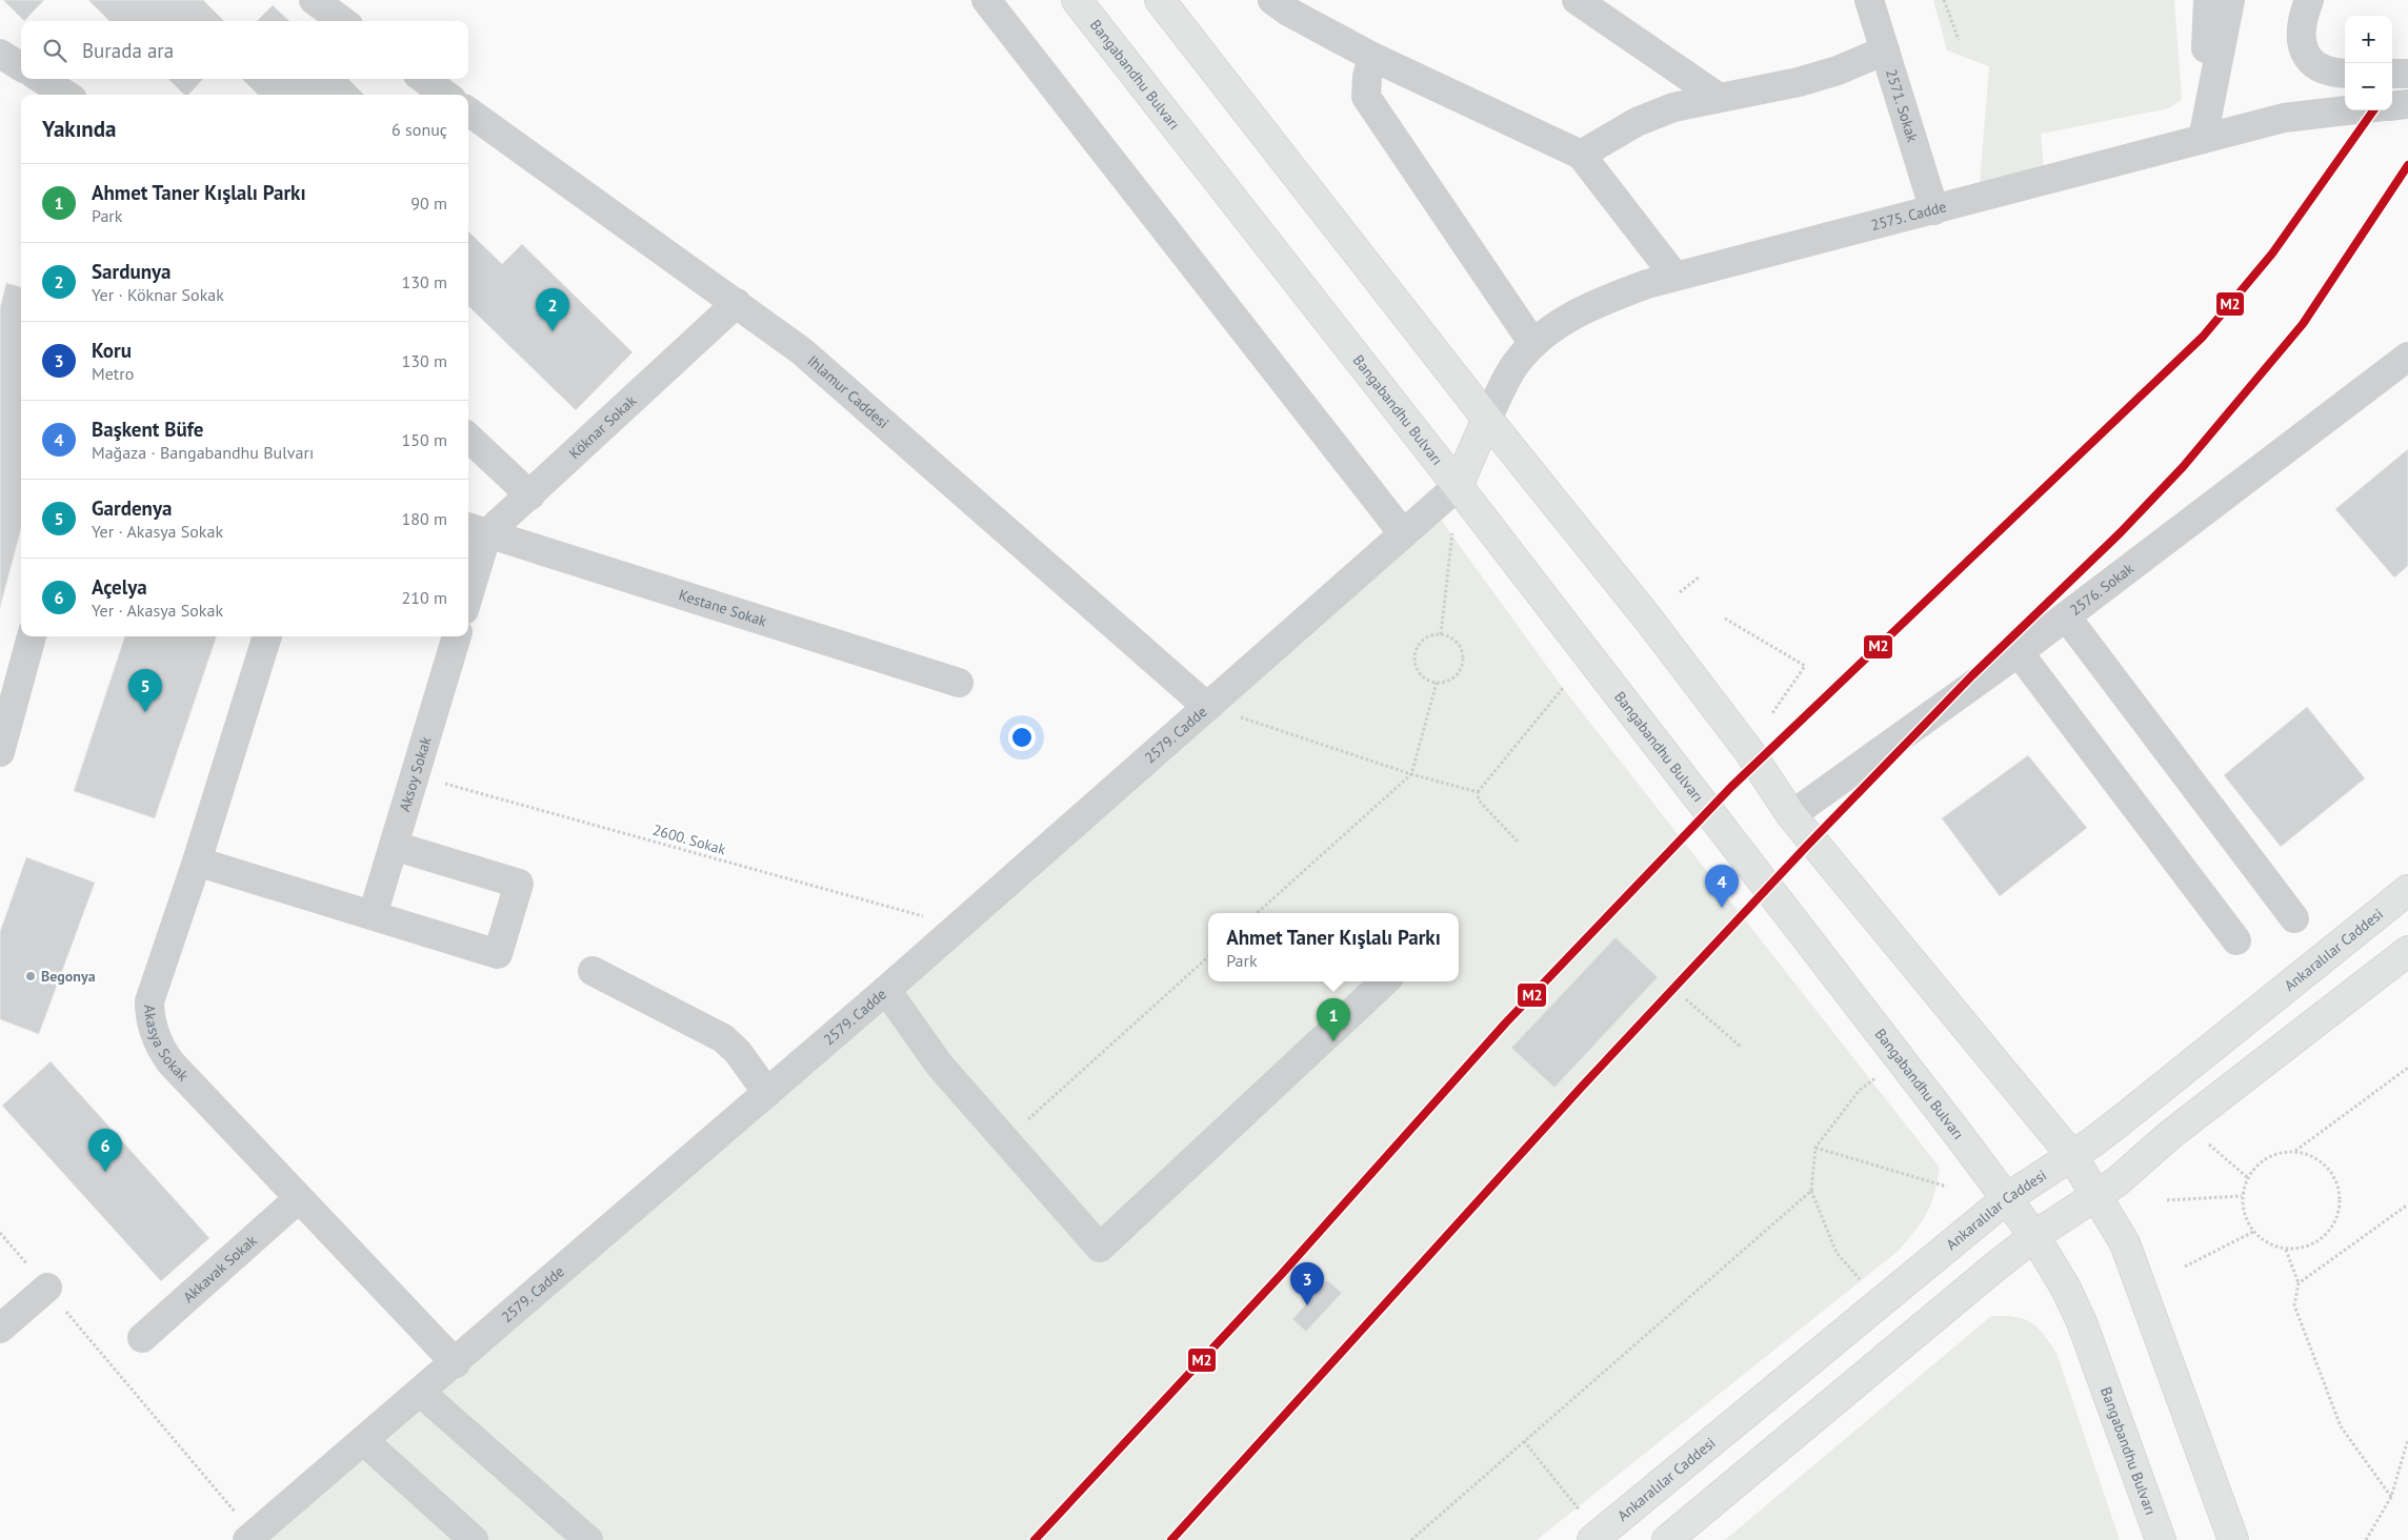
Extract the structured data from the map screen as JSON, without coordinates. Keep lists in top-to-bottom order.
{
  "streets": {
    "main road": ["Bangabandhu Bulvarı", "Ankaralılar Caddesi"],
    "street": [
      "2571. Sokak",
      "2575. Cadde",
      "Ihlamur Caddesi",
      "Köknar Sokak",
      "2576. Sokak",
      "Kestane Sokak",
      "2579. Cadde",
      "Aksoy Sokak",
      "Akasya Sokak",
      "Akkavak Sokak"
    ],
    "path": ["2600. Sokak"]
  },
  "crossings": [
    ["Bangabandhu Bulvarı", "2579. Cadde"],
    ["Bangabandhu Bulvarı", "Ankaralılar Caddesi"],
    ["2571. Sokak", "2575. Cadde"],
    ["Ihlamur Caddesi", "Köknar Sokak"],
    ["Ihlamur Caddesi", "2579. Cadde"],
    ["Köknar Sokak", "Kestane Sokak"],
    ["2579. Cadde", "2600. Sokak"],
    ["2579. Cadde", "Akasya Sokak"],
    ["Aksoy Sokak", "2600. Sokak"],
    ["Akasya Sokak", "Akkavak Sokak"]
  ],
  "places": ["Begonya"],
  "lines": ["transit line M2"],
  "page": {
    "map_buttons": ["+", "−"],
    "search": "Burada ara",
    "heading": ["Yakında", "6 sonuç"],
    "list": [
      {
        "mark": "1",
        "name": "Ahmet Taner Kışlalı Parkı",
        "note": "Park",
        "value": "90 m"
      },
      {
        "mark": "2",
        "name": "Sardunya",
        "note": "Yer · Köknar Sokak",
        "value": "130 m"
      },
      {
        "mark": "3",
        "name": "Koru",
        "note": "Metro",
        "value": "130 m"
      },
      {
        "mark": "4",
        "name": "Başkent Büfe",
        "note": "Mağaza · Bangabandhu Bulvarı",
        "value": "150 m"
      },
      {
        "mark": "5",
        "name": "Gardenya",
        "note": "Yer · Akasya Sokak",
        "value": "180 m"
      },
      {
        "mark": "6",
        "name": "Açelya",
        "note": "Yer · Akasya Sokak",
        "value": "210 m"
      }
    ],
    "pins": [
      "2",
      "5",
      "4",
      "1",
      "6",
      "3"
    ],
    "popup": ["Ahmet Taner Kışlalı Parkı", "Park"]
  }
}
